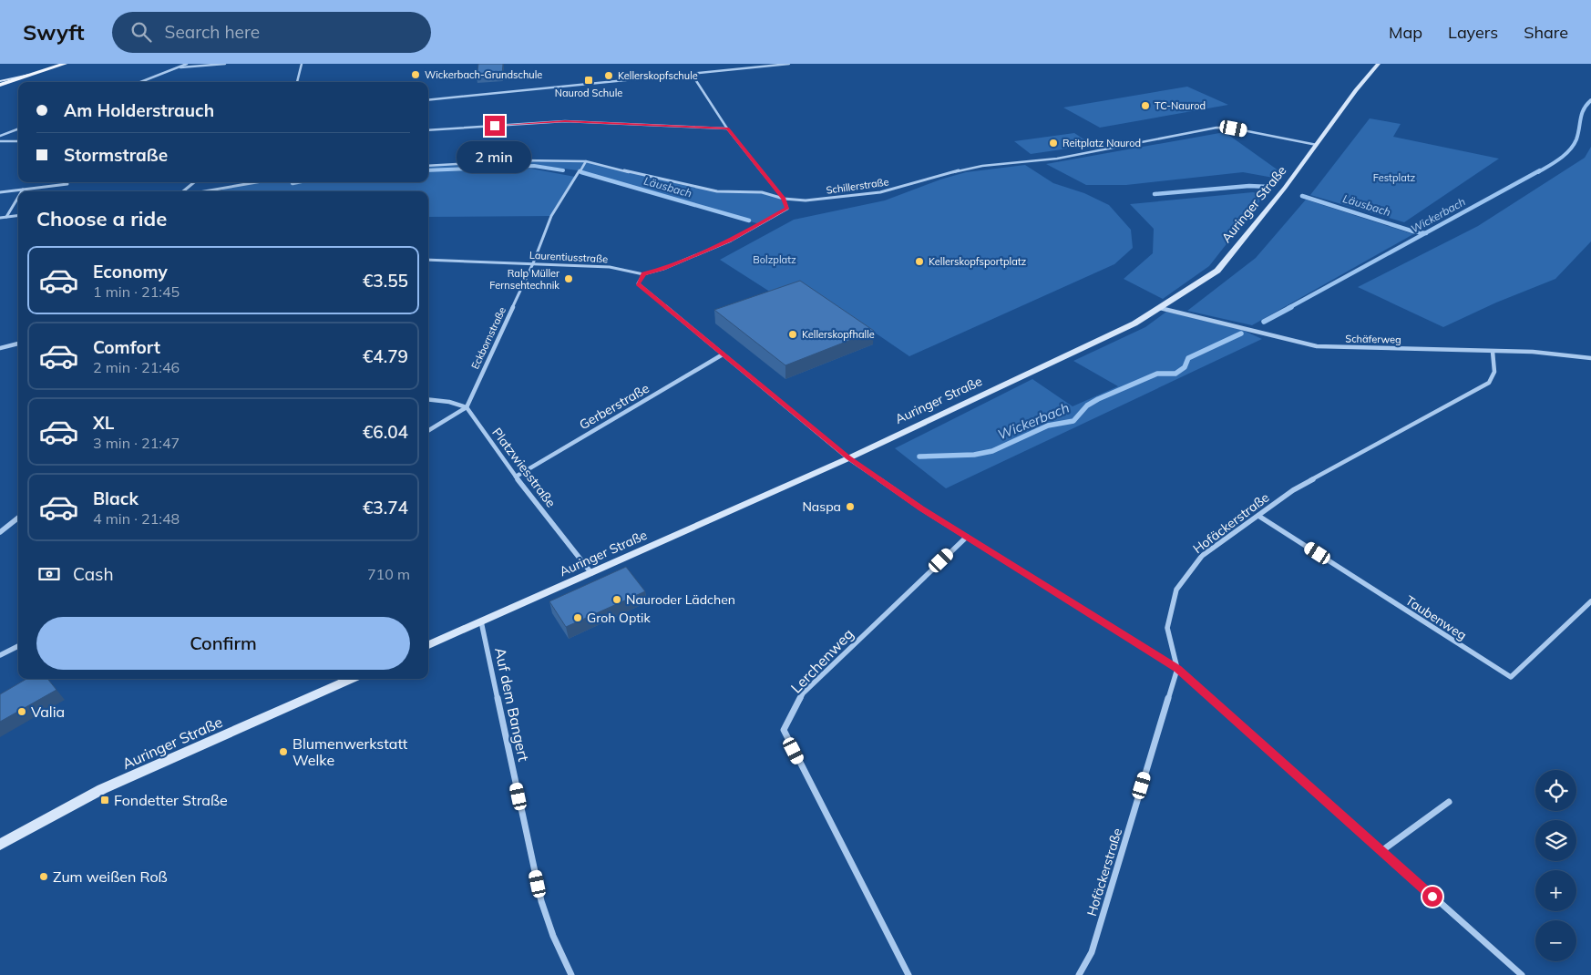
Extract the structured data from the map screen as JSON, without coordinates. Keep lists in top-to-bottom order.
{
  "streets": {
    "street": [
      "Schillerstraße",
      "Auringer Straße",
      "Laurentiusstraße",
      "Eckbornstraße",
      "Schäferweg",
      "Gerberstraße",
      "Platzwiesstraße",
      "Hofäckerstraße",
      "Taubenweg",
      "Lerchenweg",
      "Auf dem Bangert"
    ]
  },
  "crossings": [
    ["Schillerstraße", "Auringer Straße"],
    ["Schillerstraße", "Eckbornstraße"],
    ["Auringer Straße", "Schäferweg"],
    ["Auringer Straße", "Platzwiesstraße"],
    ["Auringer Straße", "Auf dem Bangert"],
    ["Laurentiusstraße", "Eckbornstraße"],
    ["Eckbornstraße", "Platzwiesstraße"],
    ["Schäferweg", "Hofäckerstraße"],
    ["Gerberstraße", "Platzwiesstraße"],
    ["Hofäckerstraße", "Taubenweg"]
  ],
  "water": ["Läusbach", "Wickerbach"],
  "parks": ["Festplatz", "Bolzplatz"],
  "places": {
    "other": [
      "Wickerbach-Grundschule",
      "Kellerskopfschule",
      "TC-Naurod",
      "Reitplatz Naurod",
      "Kellerskopfsportplatz",
      "Ralp Müller Fernsehtechnik",
      "Kellerskopfhalle",
      "Naspa",
      "Nauroder Lädchen",
      "Groh Optik",
      "Valia",
      "Blumenwerkstatt Welke",
      "Zum weißen Roß"
    ],
    "transit": ["Naurod Schule", "Fondetter Straße"]
  },
  "page": {
    "header": "Swyft",
    "search": "Search here",
    "nav": ["Map", "Layers", "Share"],
    "banner": ["Am Holderstrauch", "Stormstraße"],
    "bubble": "2 min",
    "heading": "Choose a ride",
    "list": [
      {
        "name": "Economy",
        "note": "1 min · 21:45",
        "value": "€3.55"
      },
      {
        "name": "Comfort",
        "note": "2 min · 21:46",
        "value": "€4.79"
      },
      {
        "name": "XL",
        "note": "3 min · 21:47",
        "value": "€6.04"
      },
      {
        "name": "Black",
        "note": "4 min · 21:48",
        "value": "€3.74"
      }
    ],
    "pay": ["Cash", "710 m"],
    "buttons": "Confirm",
    "map_buttons": ["+", "−"]
  }
}
